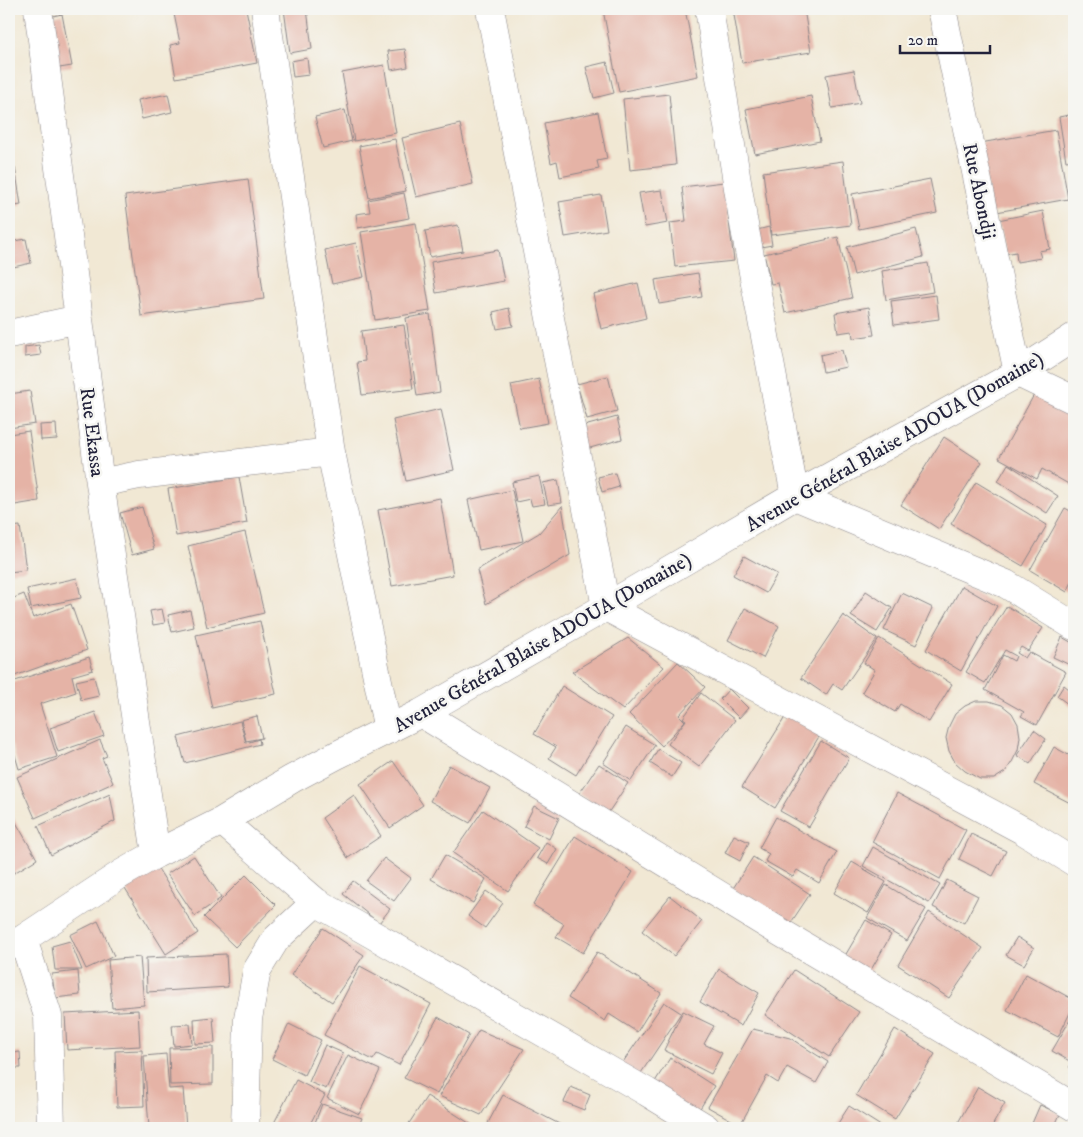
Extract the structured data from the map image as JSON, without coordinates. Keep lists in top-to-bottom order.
{
  "streets": {
    "street": ["Rue Abondji", "Rue Ekassa", "Avenue Général Blaise ADOUA (Domaine)"]
  },
  "crossings": [
    ["Rue Abondji", "Avenue Général Blaise ADOUA (Domaine)"],
    ["Rue Ekassa", "Avenue Général Blaise ADOUA (Domaine)"]
  ],
  "scale_bar": "20 m"
}
